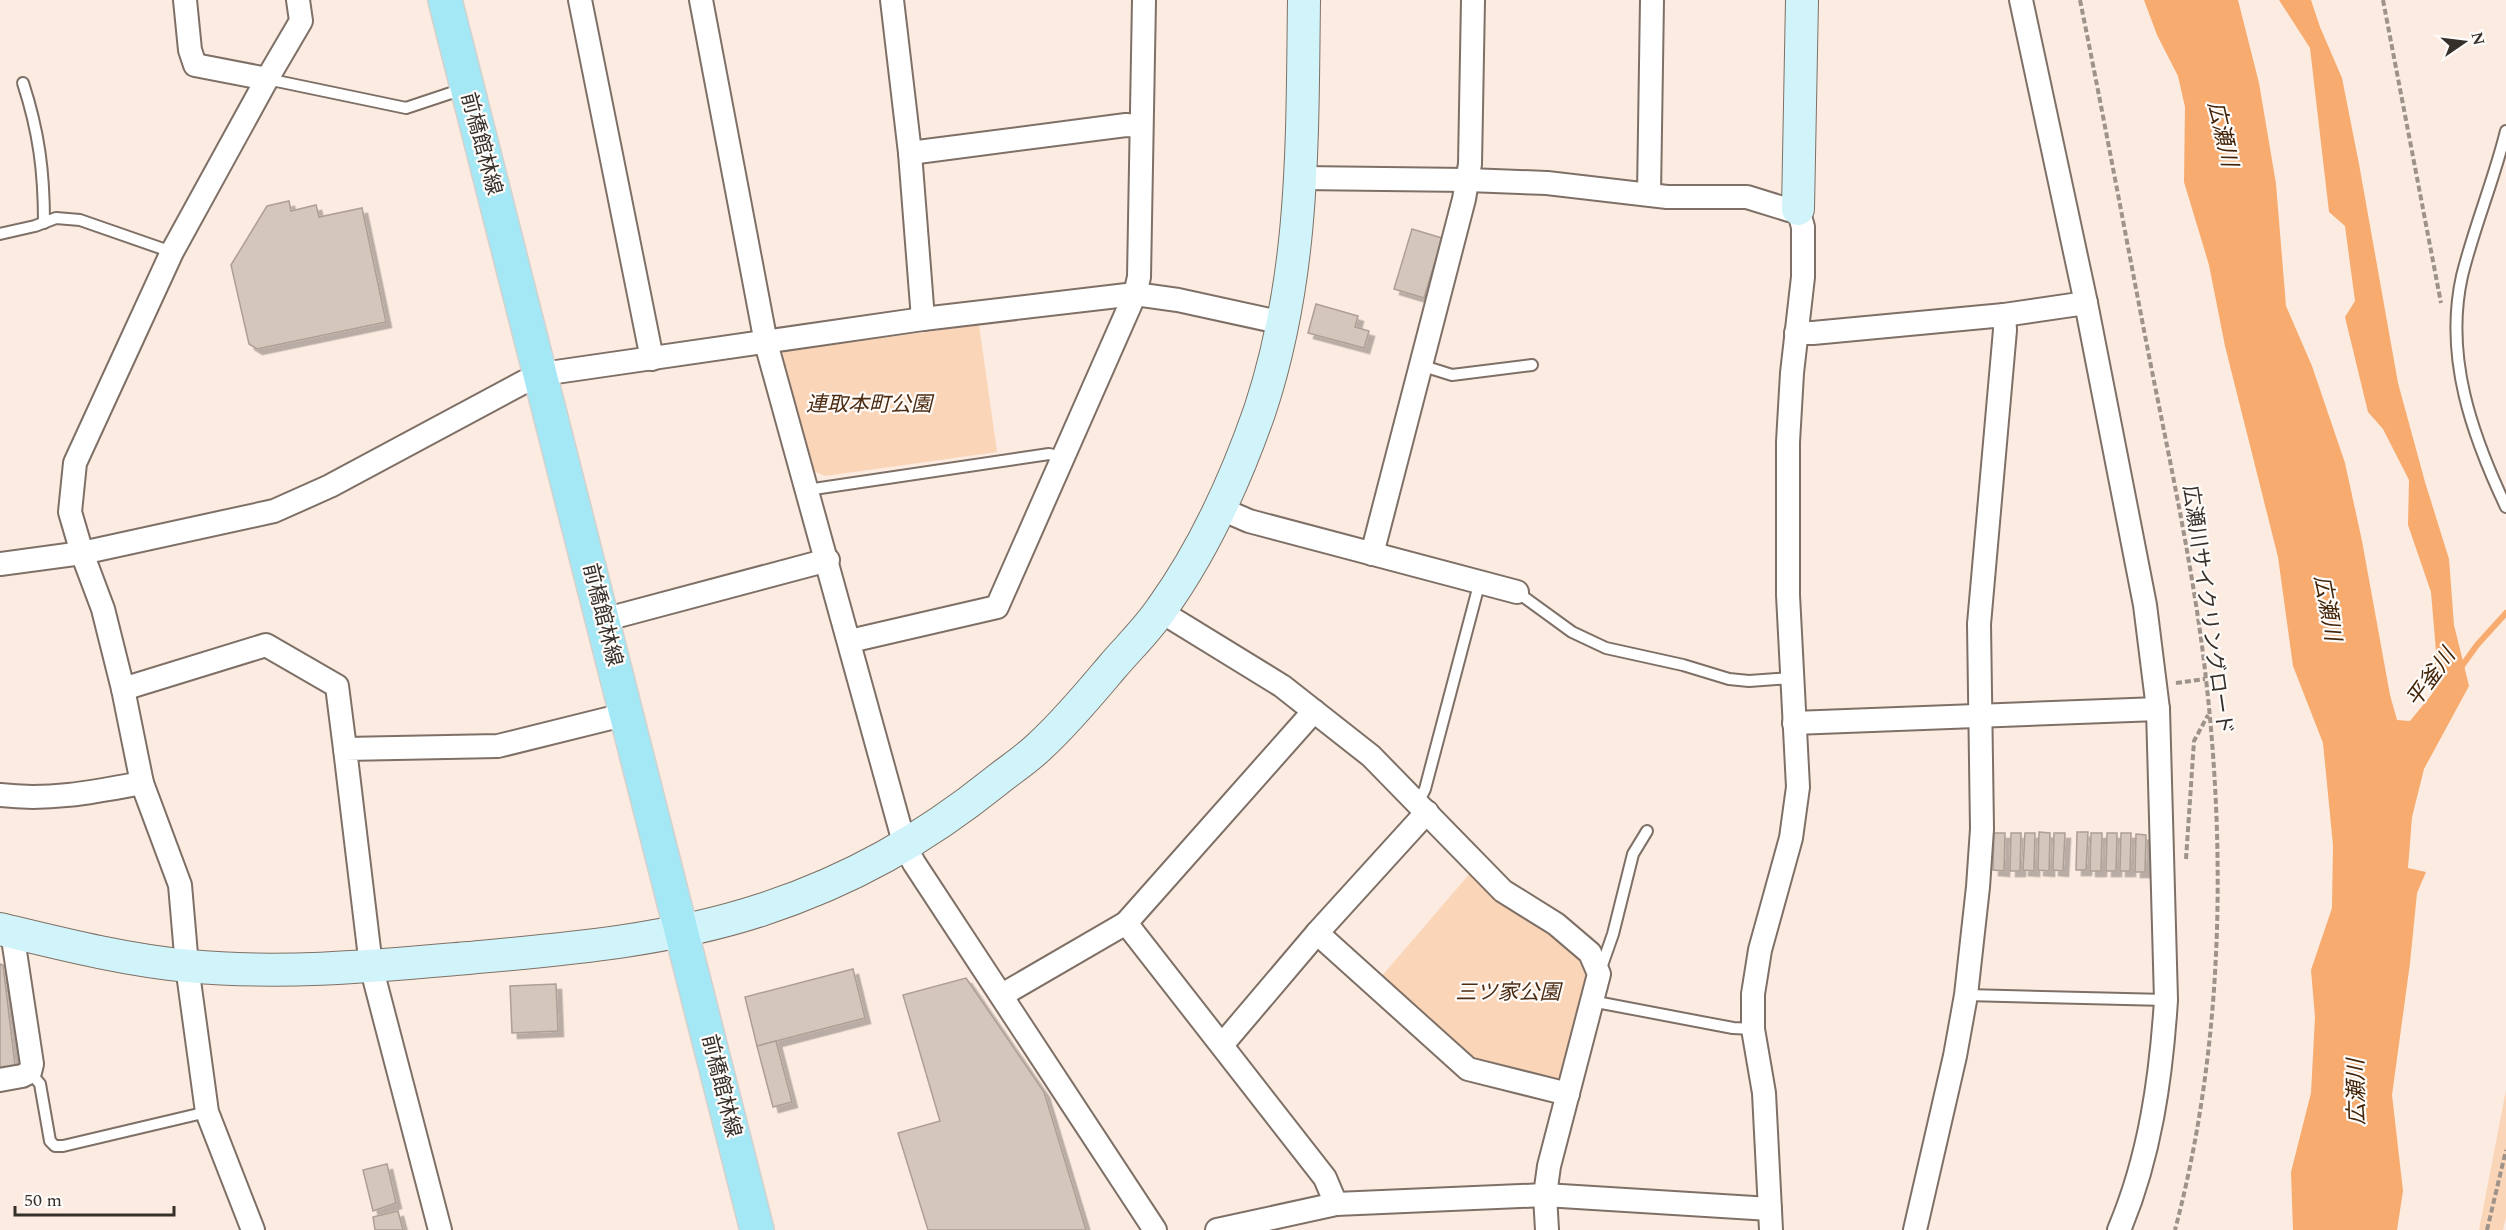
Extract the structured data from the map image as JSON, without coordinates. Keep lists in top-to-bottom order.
{
  "streets": {
    "main road": ["前橋館林線"],
    "path": ["広瀬川サイクリングロード"]
  },
  "water": ["広瀬川", "平釜川"],
  "parks": ["連取本町公園", "三ツ家公園"],
  "scale_bar": "50 m",
  "north": "right"
}
